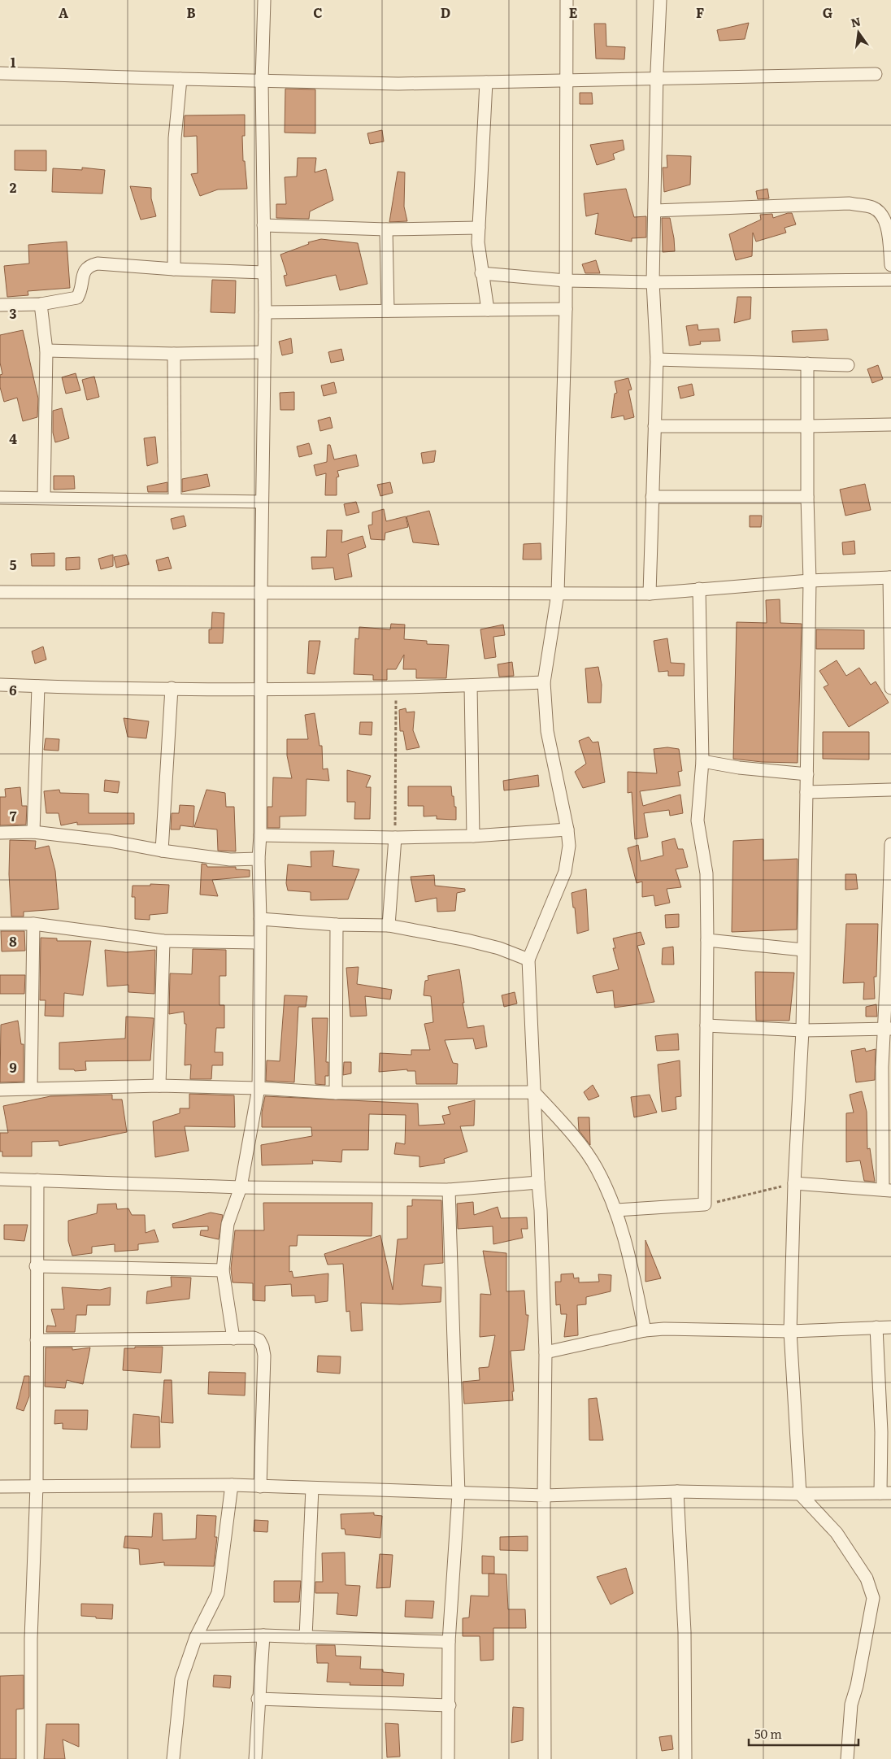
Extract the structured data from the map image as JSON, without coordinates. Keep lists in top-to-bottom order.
{
  "scale_bar": "50 m",
  "north": "top",
  "grid": {
    "columns": [
      "A",
      "B",
      "C",
      "D",
      "E",
      "F",
      "G"
    ],
    "rows": [
      "1",
      "2",
      "3",
      "4",
      "5",
      "6",
      "7",
      "8",
      "9"
    ]
  }
}
